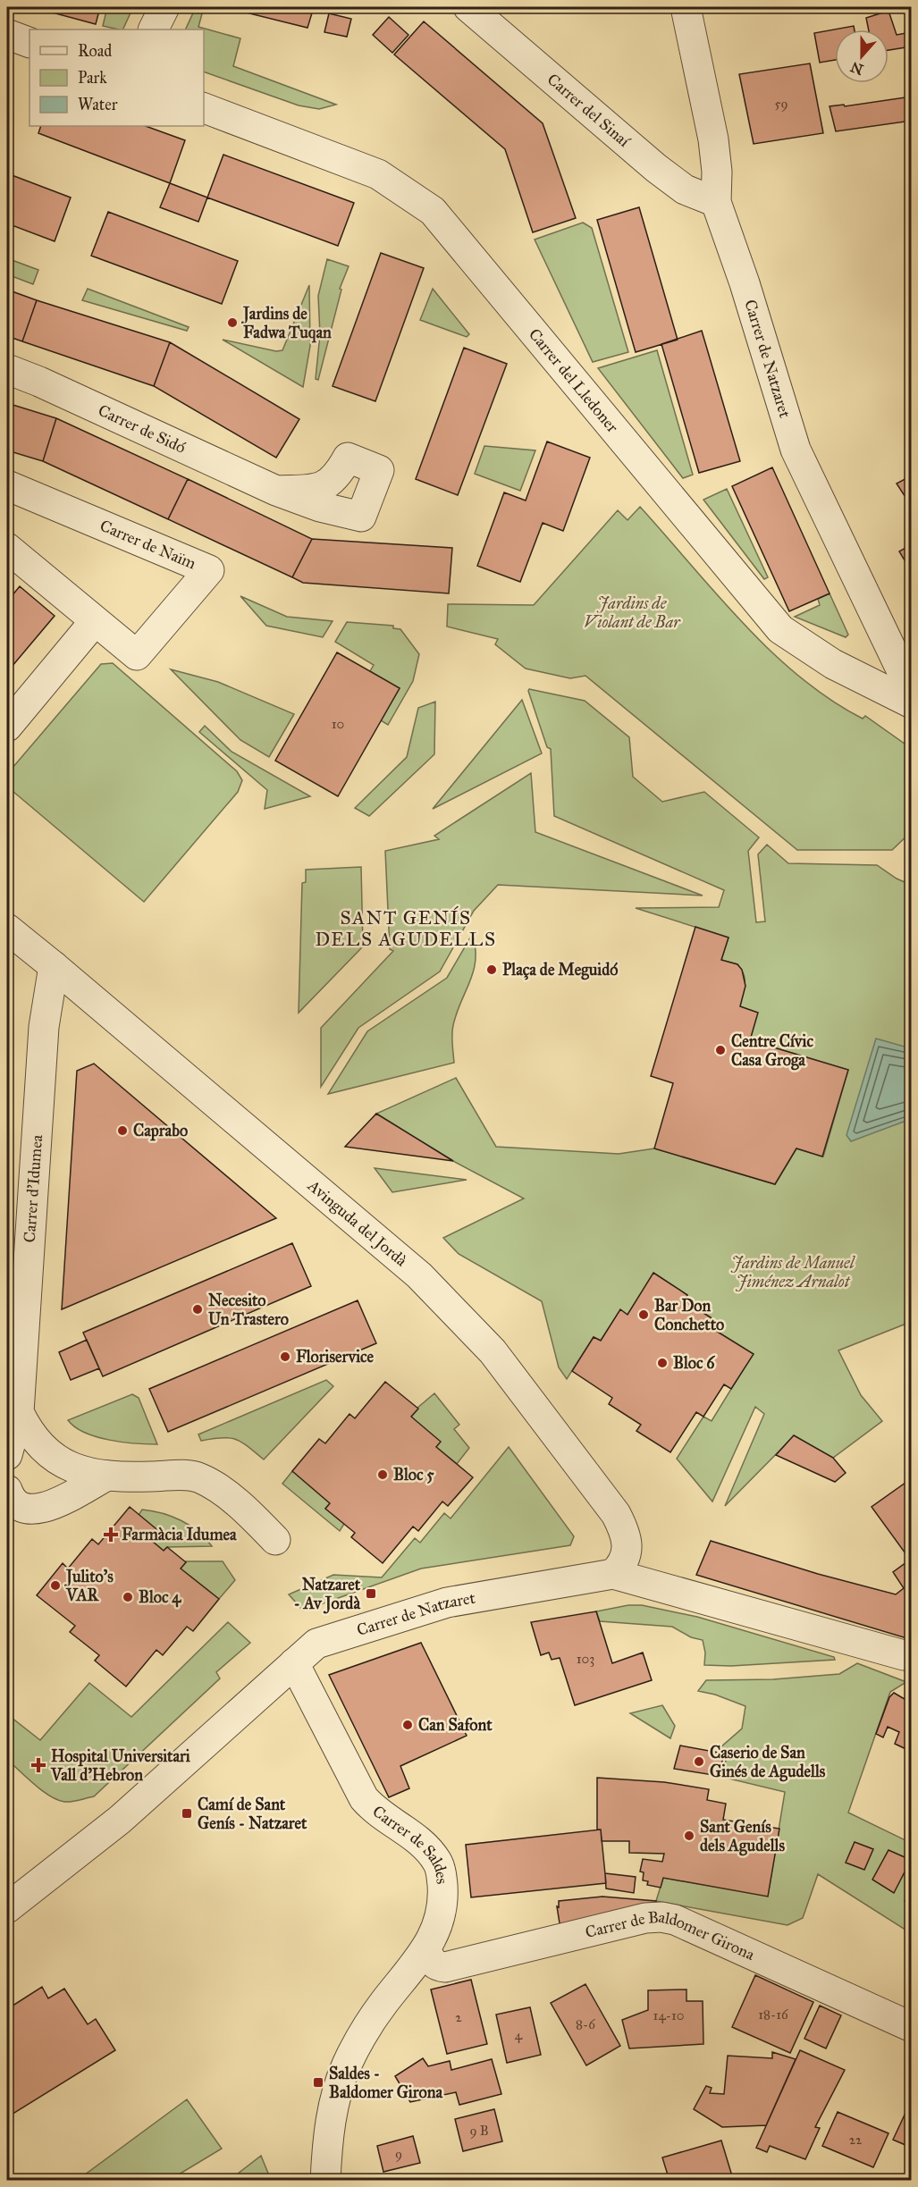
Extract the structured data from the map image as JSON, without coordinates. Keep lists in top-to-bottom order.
{
  "streets": {
    "street": [
      "Carrer del Sinaí",
      "Carrer de Natzaret",
      "Carrer del Lledoner",
      "Carrer de Sidó",
      "Carrer de Naïm",
      "Carrer d'Idumea",
      "Avinguda del Jordà",
      "Carrer de Saldes",
      "Carrer de Baldomer Girona"
    ]
  },
  "crossings": [
    ["Carrer del Sinaí", "Carrer de Natzaret"],
    ["Carrer de Natzaret", "Avinguda del Jordà"],
    ["Carrer de Natzaret", "Carrer de Saldes"],
    ["Carrer d'Idumea", "Avinguda del Jordà"],
    ["Carrer de Saldes", "Carrer de Baldomer Girona"]
  ],
  "districts": ["SANT GENÍS DELS AGUDELLS"],
  "parks": ["Jardins de Violant de Bar", "Jardins de Manuel Jiménez Arnalot"],
  "places": {
    "other": [
      "Jardins de Fadwa Tuqan",
      "Plaça de Meguidó",
      "Centre Cívic Casa Groga",
      "Caprabo",
      "Necesito Un Trastero",
      "Bar Don Conchetto",
      "Floriservice",
      "Bloc 6",
      "Bloc 5",
      "Julito's VAR",
      "Bloc 4",
      "Can Safont",
      "Caserio de San Ginés de Agudells",
      "Sant Genís dels Agudells"
    ],
    "health": ["Farmàcia Idumea", "Hospital Universitari Vall d'Hebron"],
    "transit": ["Natzaret - Av Jordà", "Camí de Sant Genís - Natzaret", "Saldes - Baldomer Girona"]
  },
  "house_numbers": [
    "59",
    "10",
    "103",
    "18-16",
    "14-10",
    "2",
    "8-6",
    "4",
    "9 B",
    "22",
    "9"
  ],
  "legend": ["Road", "Park", "Water"],
  "north": "bottom"
}
